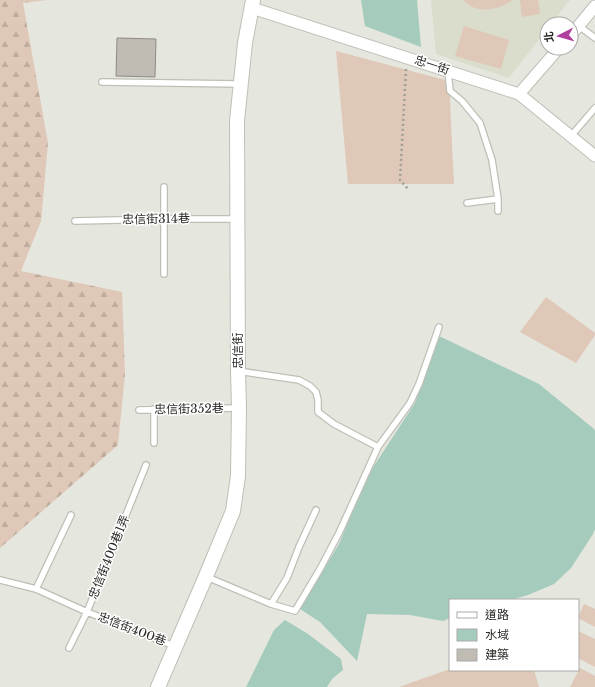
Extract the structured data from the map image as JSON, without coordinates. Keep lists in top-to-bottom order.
{
  "streets": {
    "street": ["忠一街", "忠信街"],
    "lane": [
      "忠信街314巷",
      "忠信街352巷",
      "忠信街400巷1弄",
      "忠信街400巷"
    ]
  },
  "crossings": [
    ["忠一街", "忠信街"],
    ["忠信街314巷", "忠信街"],
    ["忠信街", "忠信街352巷"],
    ["忠信街", "忠信街400巷"],
    ["忠信街400巷1弄", "忠信街400巷"]
  ],
  "legend": ["道路", "水域", "建築"],
  "north": "left"
}
